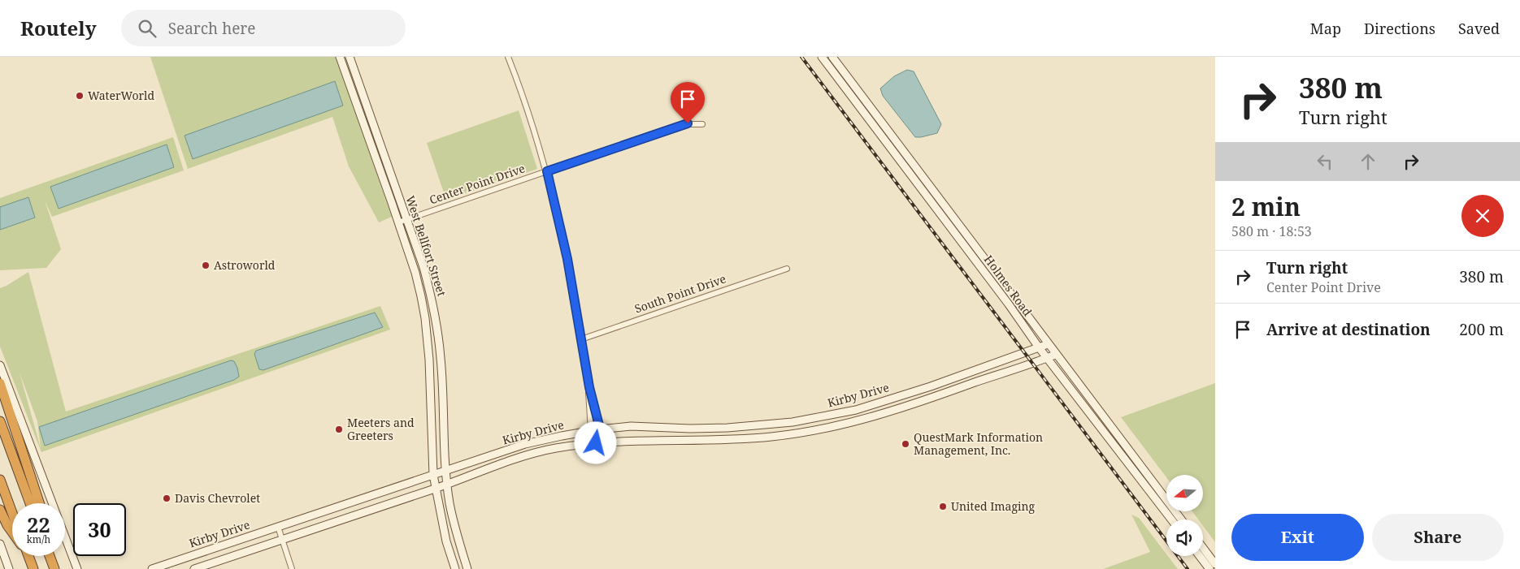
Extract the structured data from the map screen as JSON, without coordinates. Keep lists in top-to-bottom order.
{
  "streets": {
    "main road": ["West Bellfort Street", "Holmes Road", "Kirby Drive"],
    "street": ["Center Point Drive", "South Point Drive"]
  },
  "crossings": [
    ["Center Point Drive", "West Bellfort Street"],
    ["West Bellfort Street", "Kirby Drive"],
    ["Holmes Road", "Kirby Drive"]
  ],
  "places": [
    "WaterWorld",
    "Astroworld",
    "Meeters and Greeters",
    "QuestMark Information Management, Inc.",
    "Davis Chevrolet",
    "United Imaging"
  ],
  "north": "left",
  "page": {
    "header": "Routely",
    "search": "Search here",
    "nav": ["Map", "Directions", "Saved"],
    "turn": ["380 m", "Turn right"],
    "heading": ["2 min", "580 m · 18:53"],
    "list": [
      {
        "name": "Turn right",
        "note": "Center Point Drive",
        "value": "380 m"
      },
      {
        "name": "Arrive at destination",
        "value": "200 m"
      }
    ],
    "speed": "22 km/h",
    "limit": "30",
    "buttons": ["Exit", "Share"]
  }
}
